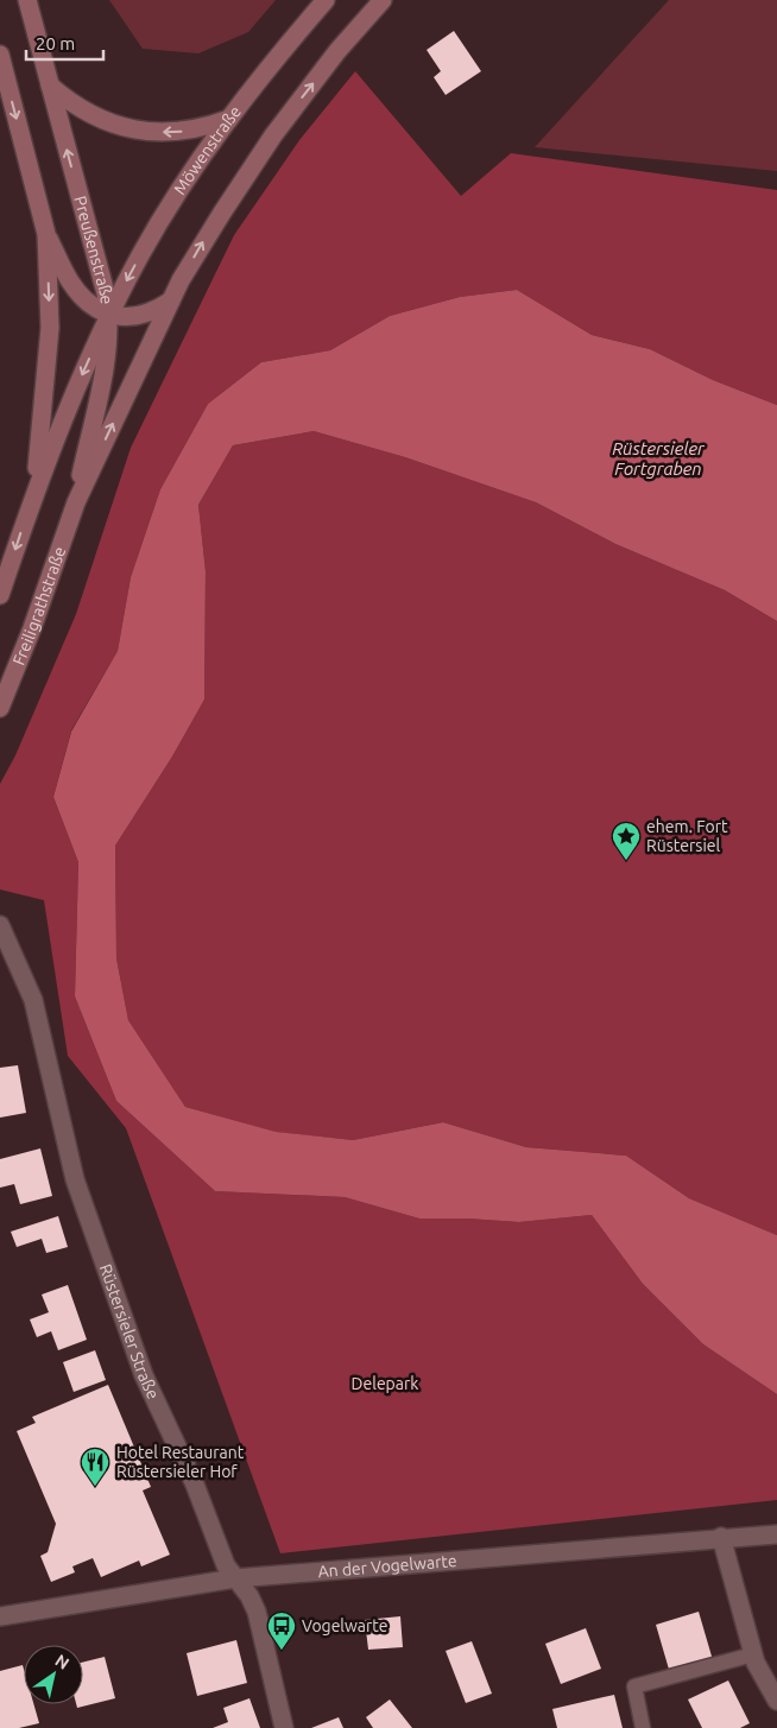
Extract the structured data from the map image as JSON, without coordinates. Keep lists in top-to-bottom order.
{
  "streets": {
    "main road": ["Möwenstraße", "Preußenstraße", "Freiligrathstraße"],
    "street": ["Rüstersieler Straße", "An der Vogelwarte"]
  },
  "crossings": [
    ["Möwenstraße", "Preußenstraße"],
    ["Preußenstraße", "Freiligrathstraße"],
    ["Rüstersieler Straße", "An der Vogelwarte"]
  ],
  "water": ["Rüstersieler Fortgraben"],
  "parks": ["Delepark"],
  "places": {
    "place": ["ehem. Fort Rüstersiel"],
    "restaurant": ["Hotel Restaurant Rüstersieler Hof"],
    "bus stop": ["Vogelwarte"]
  },
  "scale_bar": "20 m",
  "north": "top right"
}
